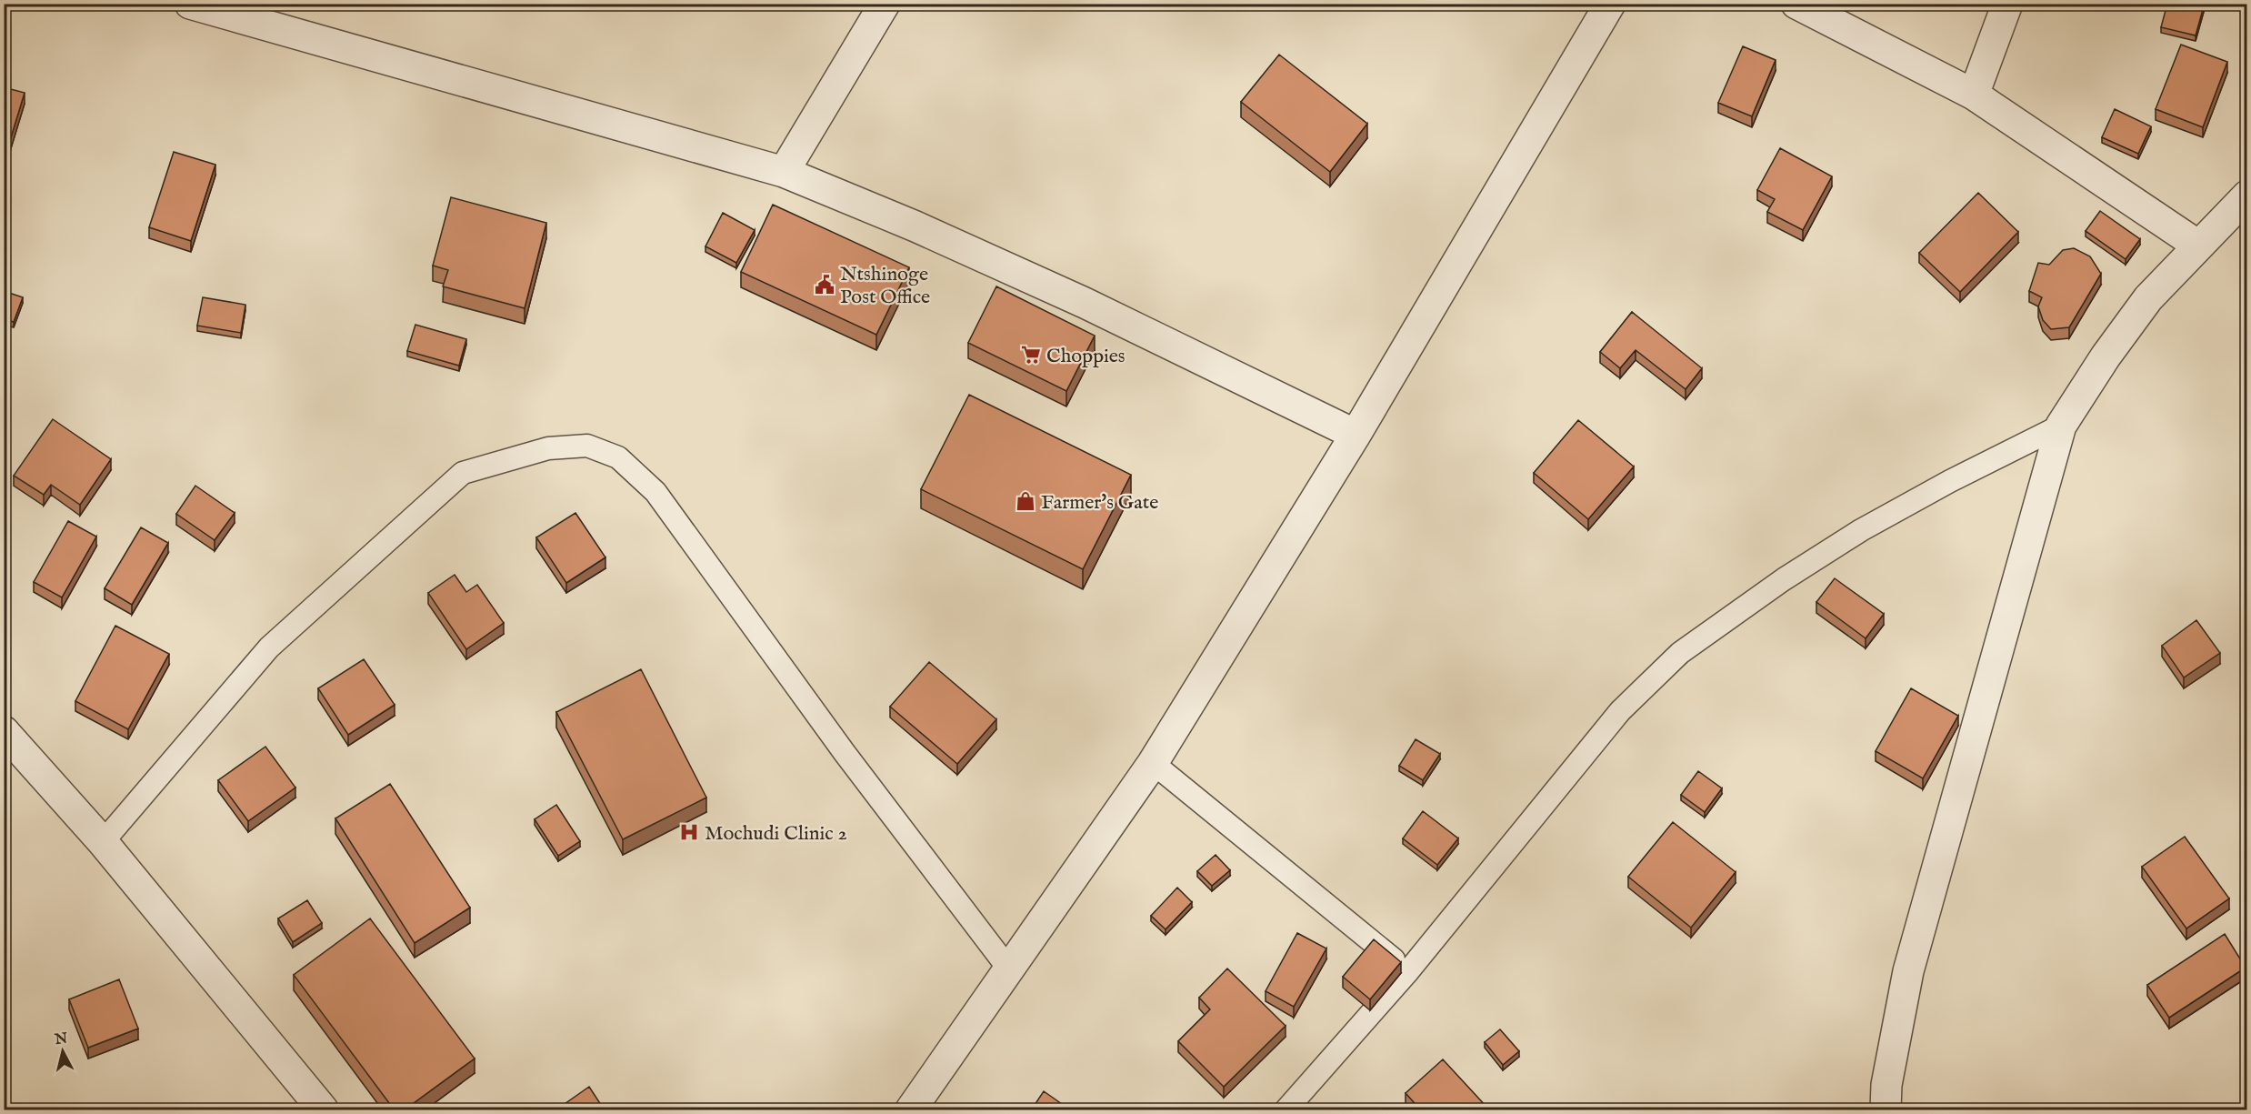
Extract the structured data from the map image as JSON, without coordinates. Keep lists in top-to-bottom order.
{
  "places": {
    "public building": ["Ntshinoge Post Office"],
    "supermarket": ["Choppies"],
    "shop": ["Farmer's Gate"],
    "hospital": ["Mochudi Clinic 2"]
  },
  "north": "top"
}
